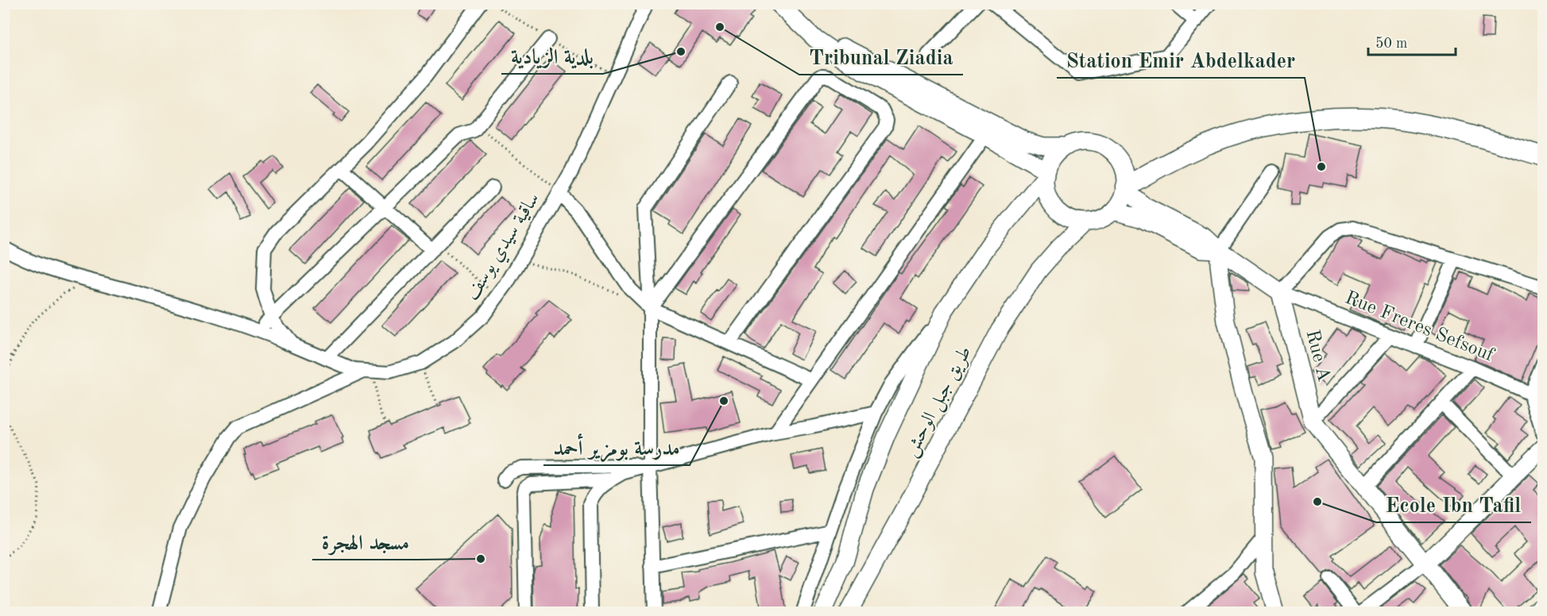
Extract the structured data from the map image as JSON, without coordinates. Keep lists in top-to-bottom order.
{
  "streets": {
    "main road": ["Rue A", "طريق جبل الوحش"],
    "street": ["ساقية سيدي يوسف", "Rue Freres Sefsouf"]
  },
  "crossings": [
    ["Rue Freres Sefsouf", "Rue A"]
  ],
  "places": [
    "Tribunal Ziadia",
    "بلدية الزيادية",
    "Station Emir Abdelkader",
    "مدرسة بومزير أحمد",
    "Ecole Ibn Tafil",
    "مسجد الهجرة"
  ],
  "scale_bar": "50 m"
}
